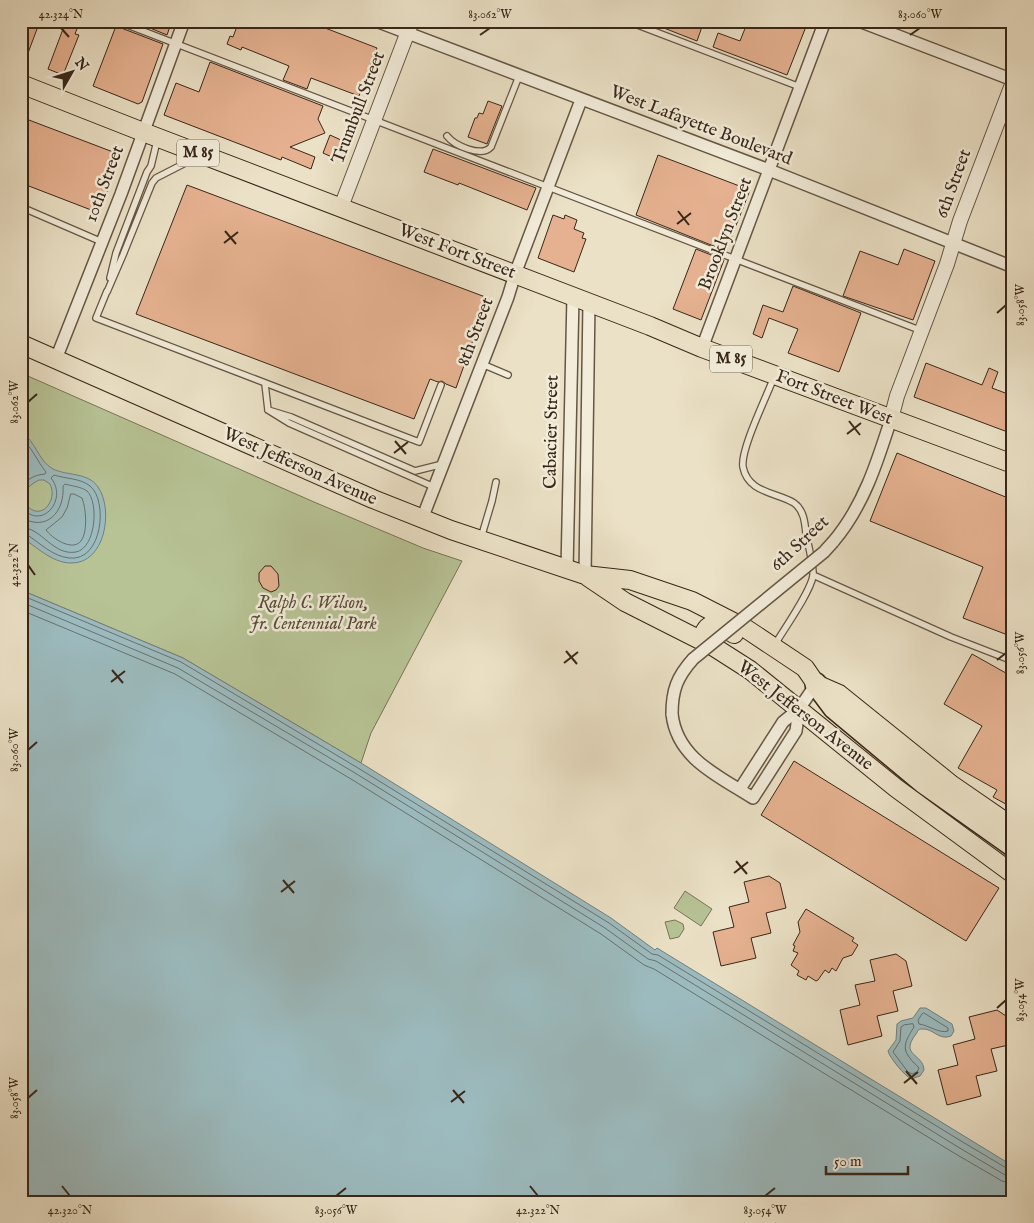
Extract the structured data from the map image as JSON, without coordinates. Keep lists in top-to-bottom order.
{
  "streets": {
    "main road": [
      "M 85",
      "West Fort Street",
      "Fort Street West",
      "West Jefferson Avenue"
    ],
    "street": [
      "Trumbull Street",
      "West Lafayette Boulevard",
      "10th Street",
      "6th Street",
      "Brooklyn Street",
      "8th Street",
      "Cabacier Street"
    ]
  },
  "crossings": [
    ["Trumbull Street", "West Lafayette Boulevard"],
    ["Trumbull Street", "M 85"],
    ["Trumbull Street", "West Fort Street"],
    ["West Lafayette Boulevard", "6th Street"],
    ["West Lafayette Boulevard", "Brooklyn Street"],
    ["West Lafayette Boulevard", "8th Street"],
    ["M 85", "10th Street"],
    ["M 85", "West Fort Street"],
    ["10th Street", "West Jefferson Avenue"],
    ["6th Street", "Fort Street West"],
    ["6th Street", "West Jefferson Avenue"],
    ["Brooklyn Street", "Fort Street West"],
    ["West Fort Street", "8th Street"],
    ["West Fort Street", "Fort Street West"],
    ["West Fort Street", "Cabacier Street"],
    ["8th Street", "West Jefferson Avenue"],
    ["Fort Street West", "Cabacier Street"],
    ["Cabacier Street", "West Jefferson Avenue"]
  ],
  "parks": ["Ralph C. Wilson, Jr. Centennial Park"],
  "scale_bar": "50 m",
  "north": "top right",
  "coordinates": [
    "42.324°N",
    "83.062°W",
    "83.060°W",
    "83.058°W",
    "42.322°N",
    "83.056°W",
    "83.054°W",
    "42.320°N"
  ]
}
